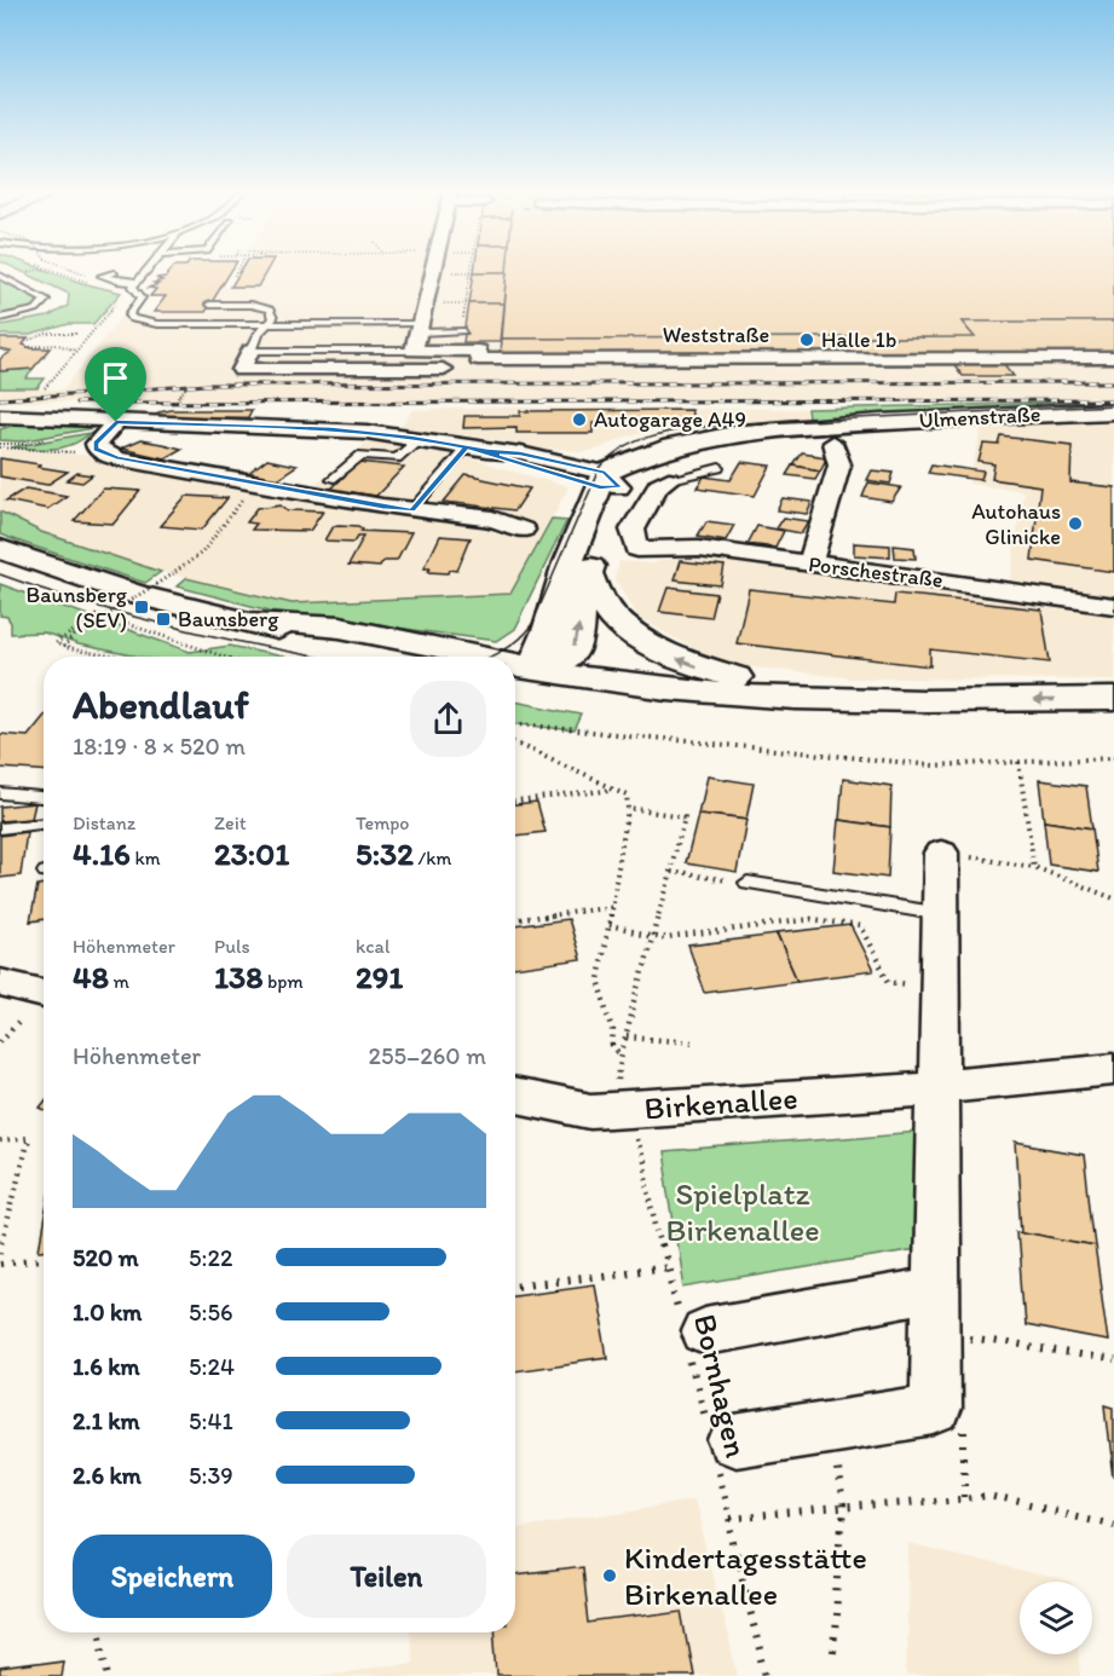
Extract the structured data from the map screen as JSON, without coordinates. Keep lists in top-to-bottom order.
{
  "streets": {
    "main road": ["Ulmenstraße"],
    "street": ["Weststraße", "Porschestraße", "Birkenallee"],
    "path": ["Bornhagen"]
  },
  "crossings": [
    ["Birkenallee", "Bornhagen"]
  ],
  "parks": ["Spielplatz Birkenallee"],
  "places": {
    "other": [
      "Halle 1b",
      "Autogarage A49",
      "Autohaus Glinicke",
      "Kindertagesstätte Birkenallee"
    ],
    "transit": ["Baunsberg (SEV)", "Baunsberg"]
  },
  "page": {
    "heading": ["Abendlauf", "18:19 · 8 × 520 m"],
    "stats": [
      ["Distanz", "4.16 km"],
      ["Zeit", "23:01"],
      ["Tempo", "5:32 /km"],
      ["Höhenmeter", "48 m"],
      ["Puls", "138 bpm"],
      ["kcal", "291"]
    ],
    "chart": ["Höhenmeter", "255–260 m"],
    "list": [
      {
        "name": "520 m",
        "note": "5:22"
      },
      {
        "name": "1.0 km",
        "note": "5:56"
      },
      {
        "name": "1.6 km",
        "note": "5:24"
      },
      {
        "name": "2.1 km",
        "note": "5:41"
      },
      {
        "name": "2.6 km",
        "note": "5:39"
      }
    ],
    "buttons": ["Speichern", "Teilen"]
  }
}
